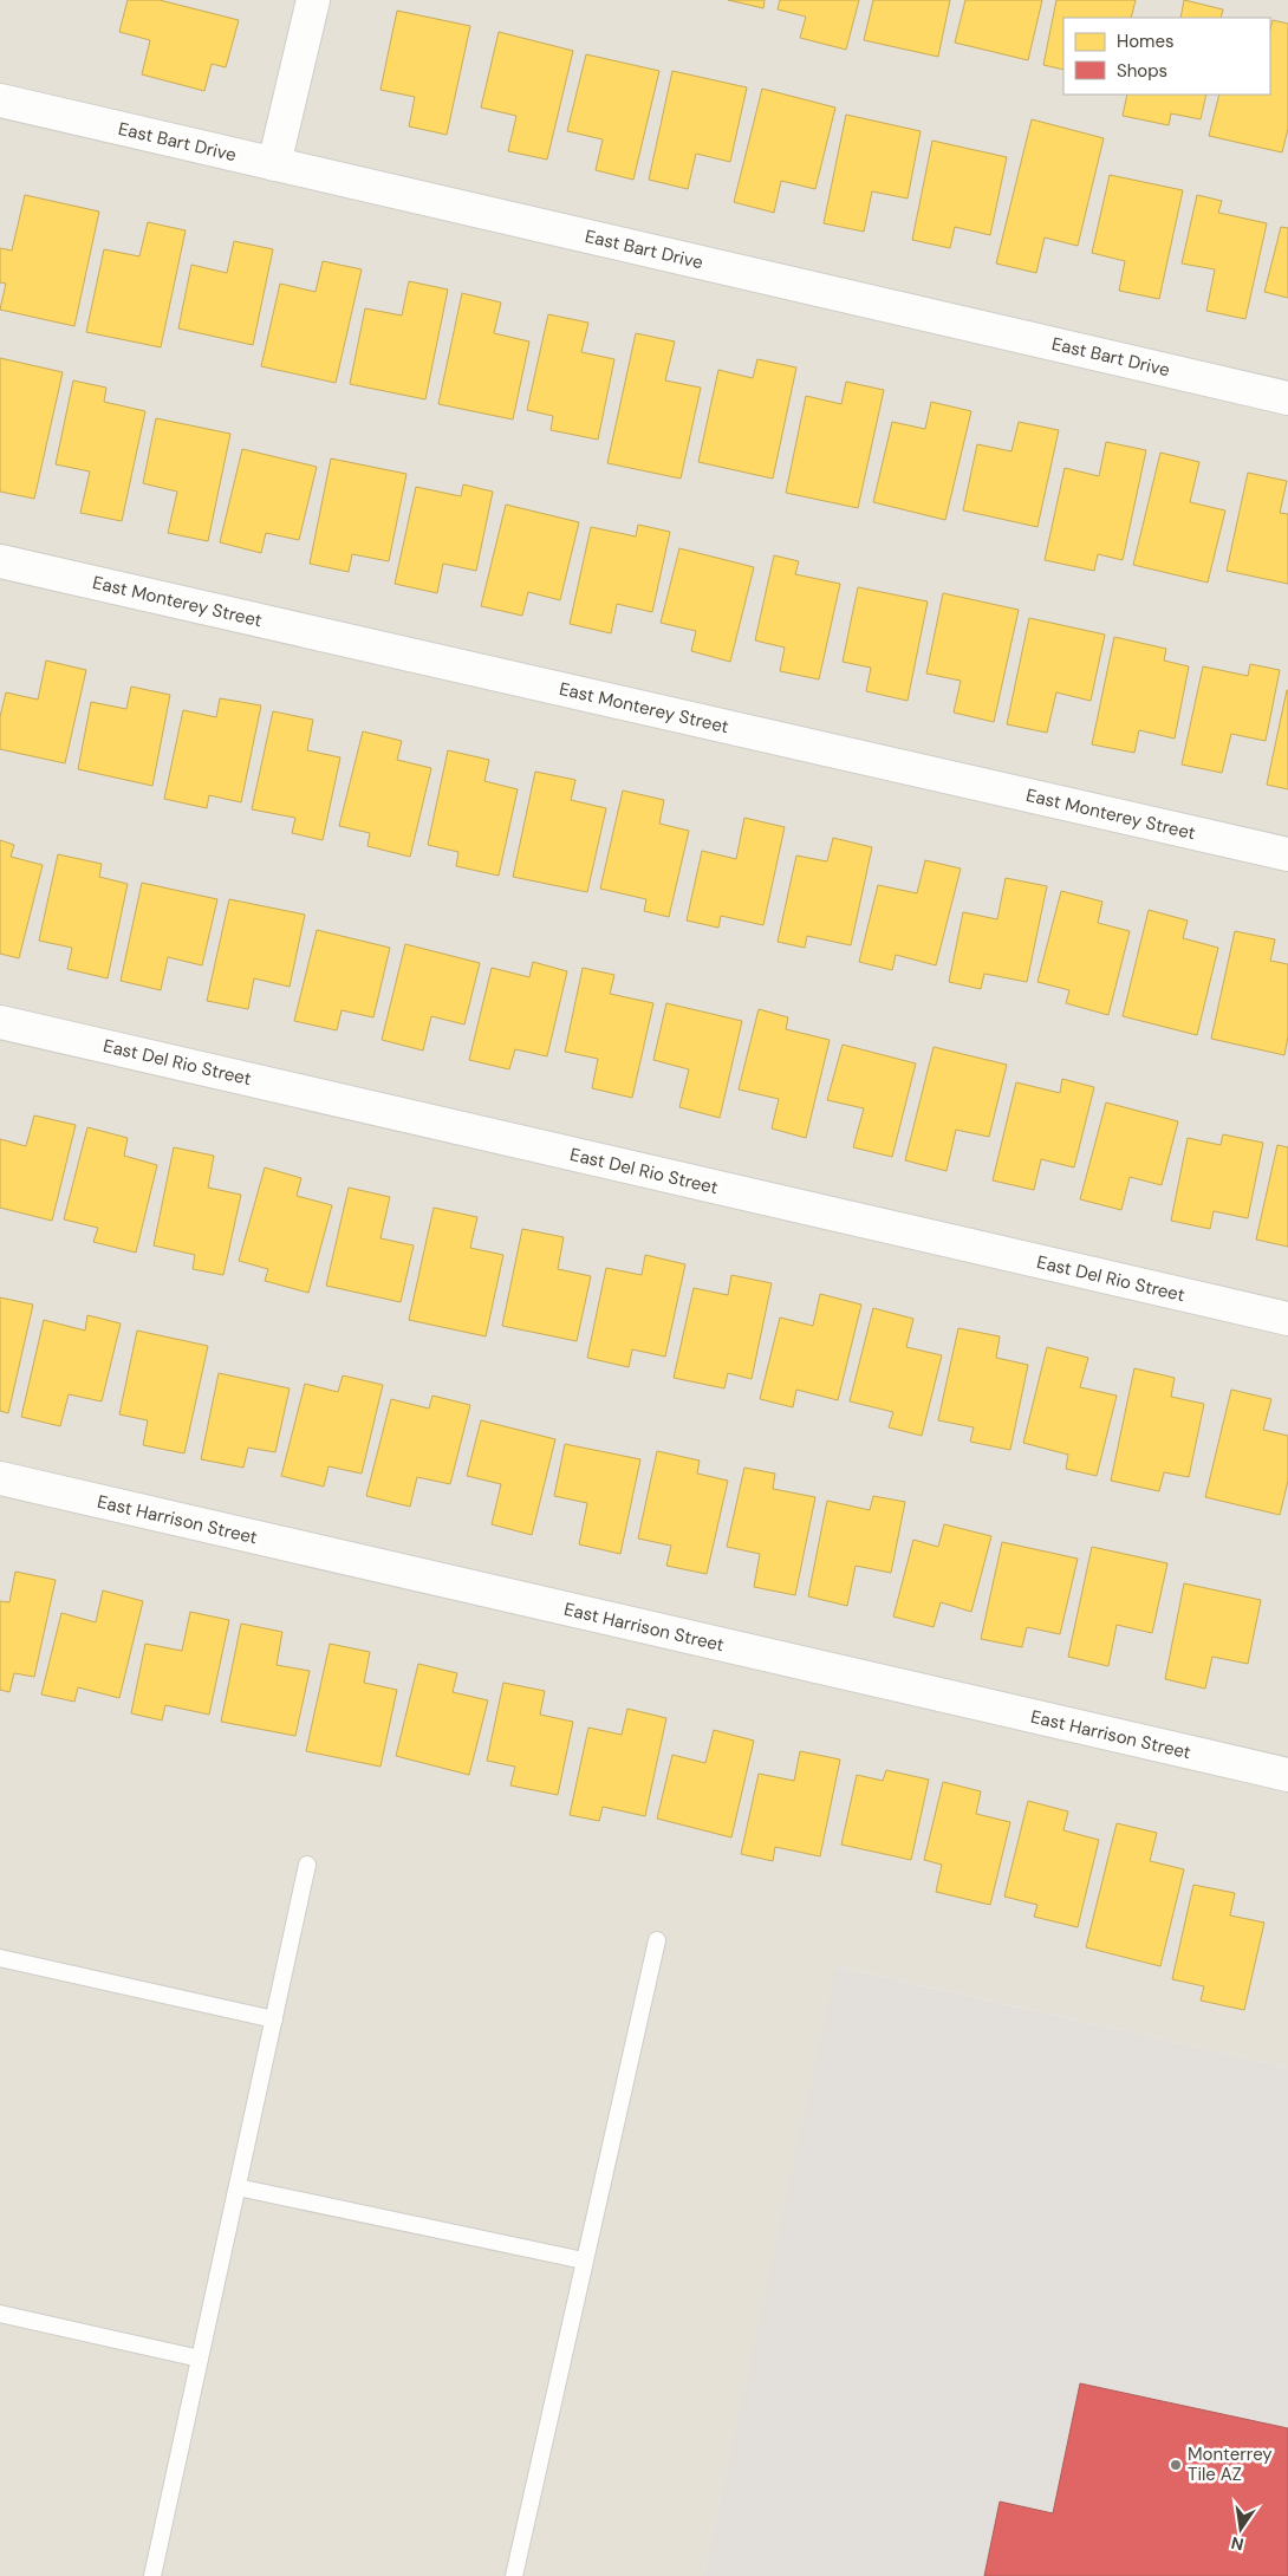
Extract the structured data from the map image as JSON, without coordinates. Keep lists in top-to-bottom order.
{
  "streets": {
    "street": [
      "East Bart Drive",
      "East Monterey Street",
      "East Del Rio Street",
      "East Harrison Street"
    ]
  },
  "places": ["Monterrey Tile AZ"],
  "legend": ["Homes", "Shops"],
  "north": "bottom"
}
